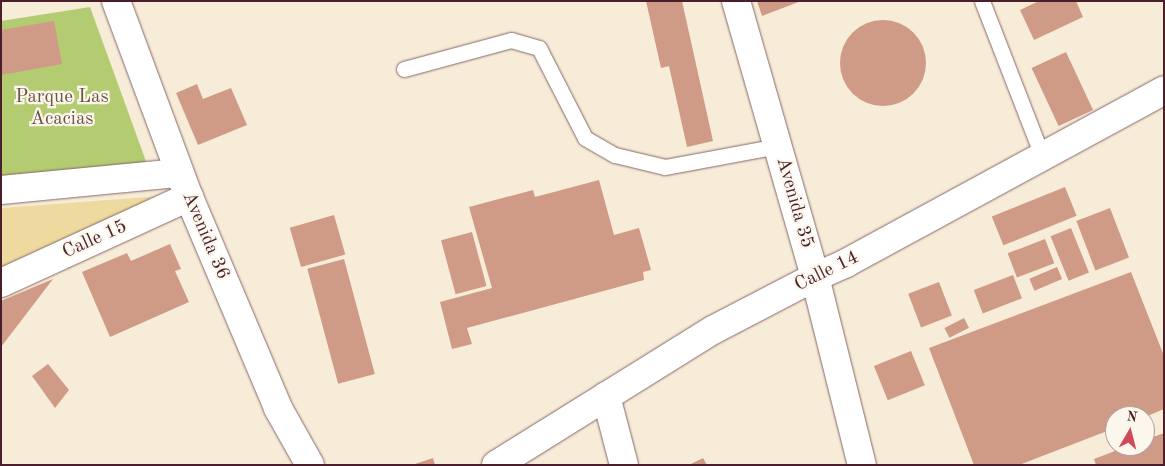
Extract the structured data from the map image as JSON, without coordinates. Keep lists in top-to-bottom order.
{
  "streets": {
    "street": [
      "Avenida 35",
      "Avenida 36",
      "Calle 15",
      "Calle 14"
    ]
  },
  "crossings": [
    ["Avenida 35", "Calle 14"],
    ["Avenida 36", "Calle 15"]
  ],
  "parks": ["Parque Las Acacias"],
  "north": "top"
}
